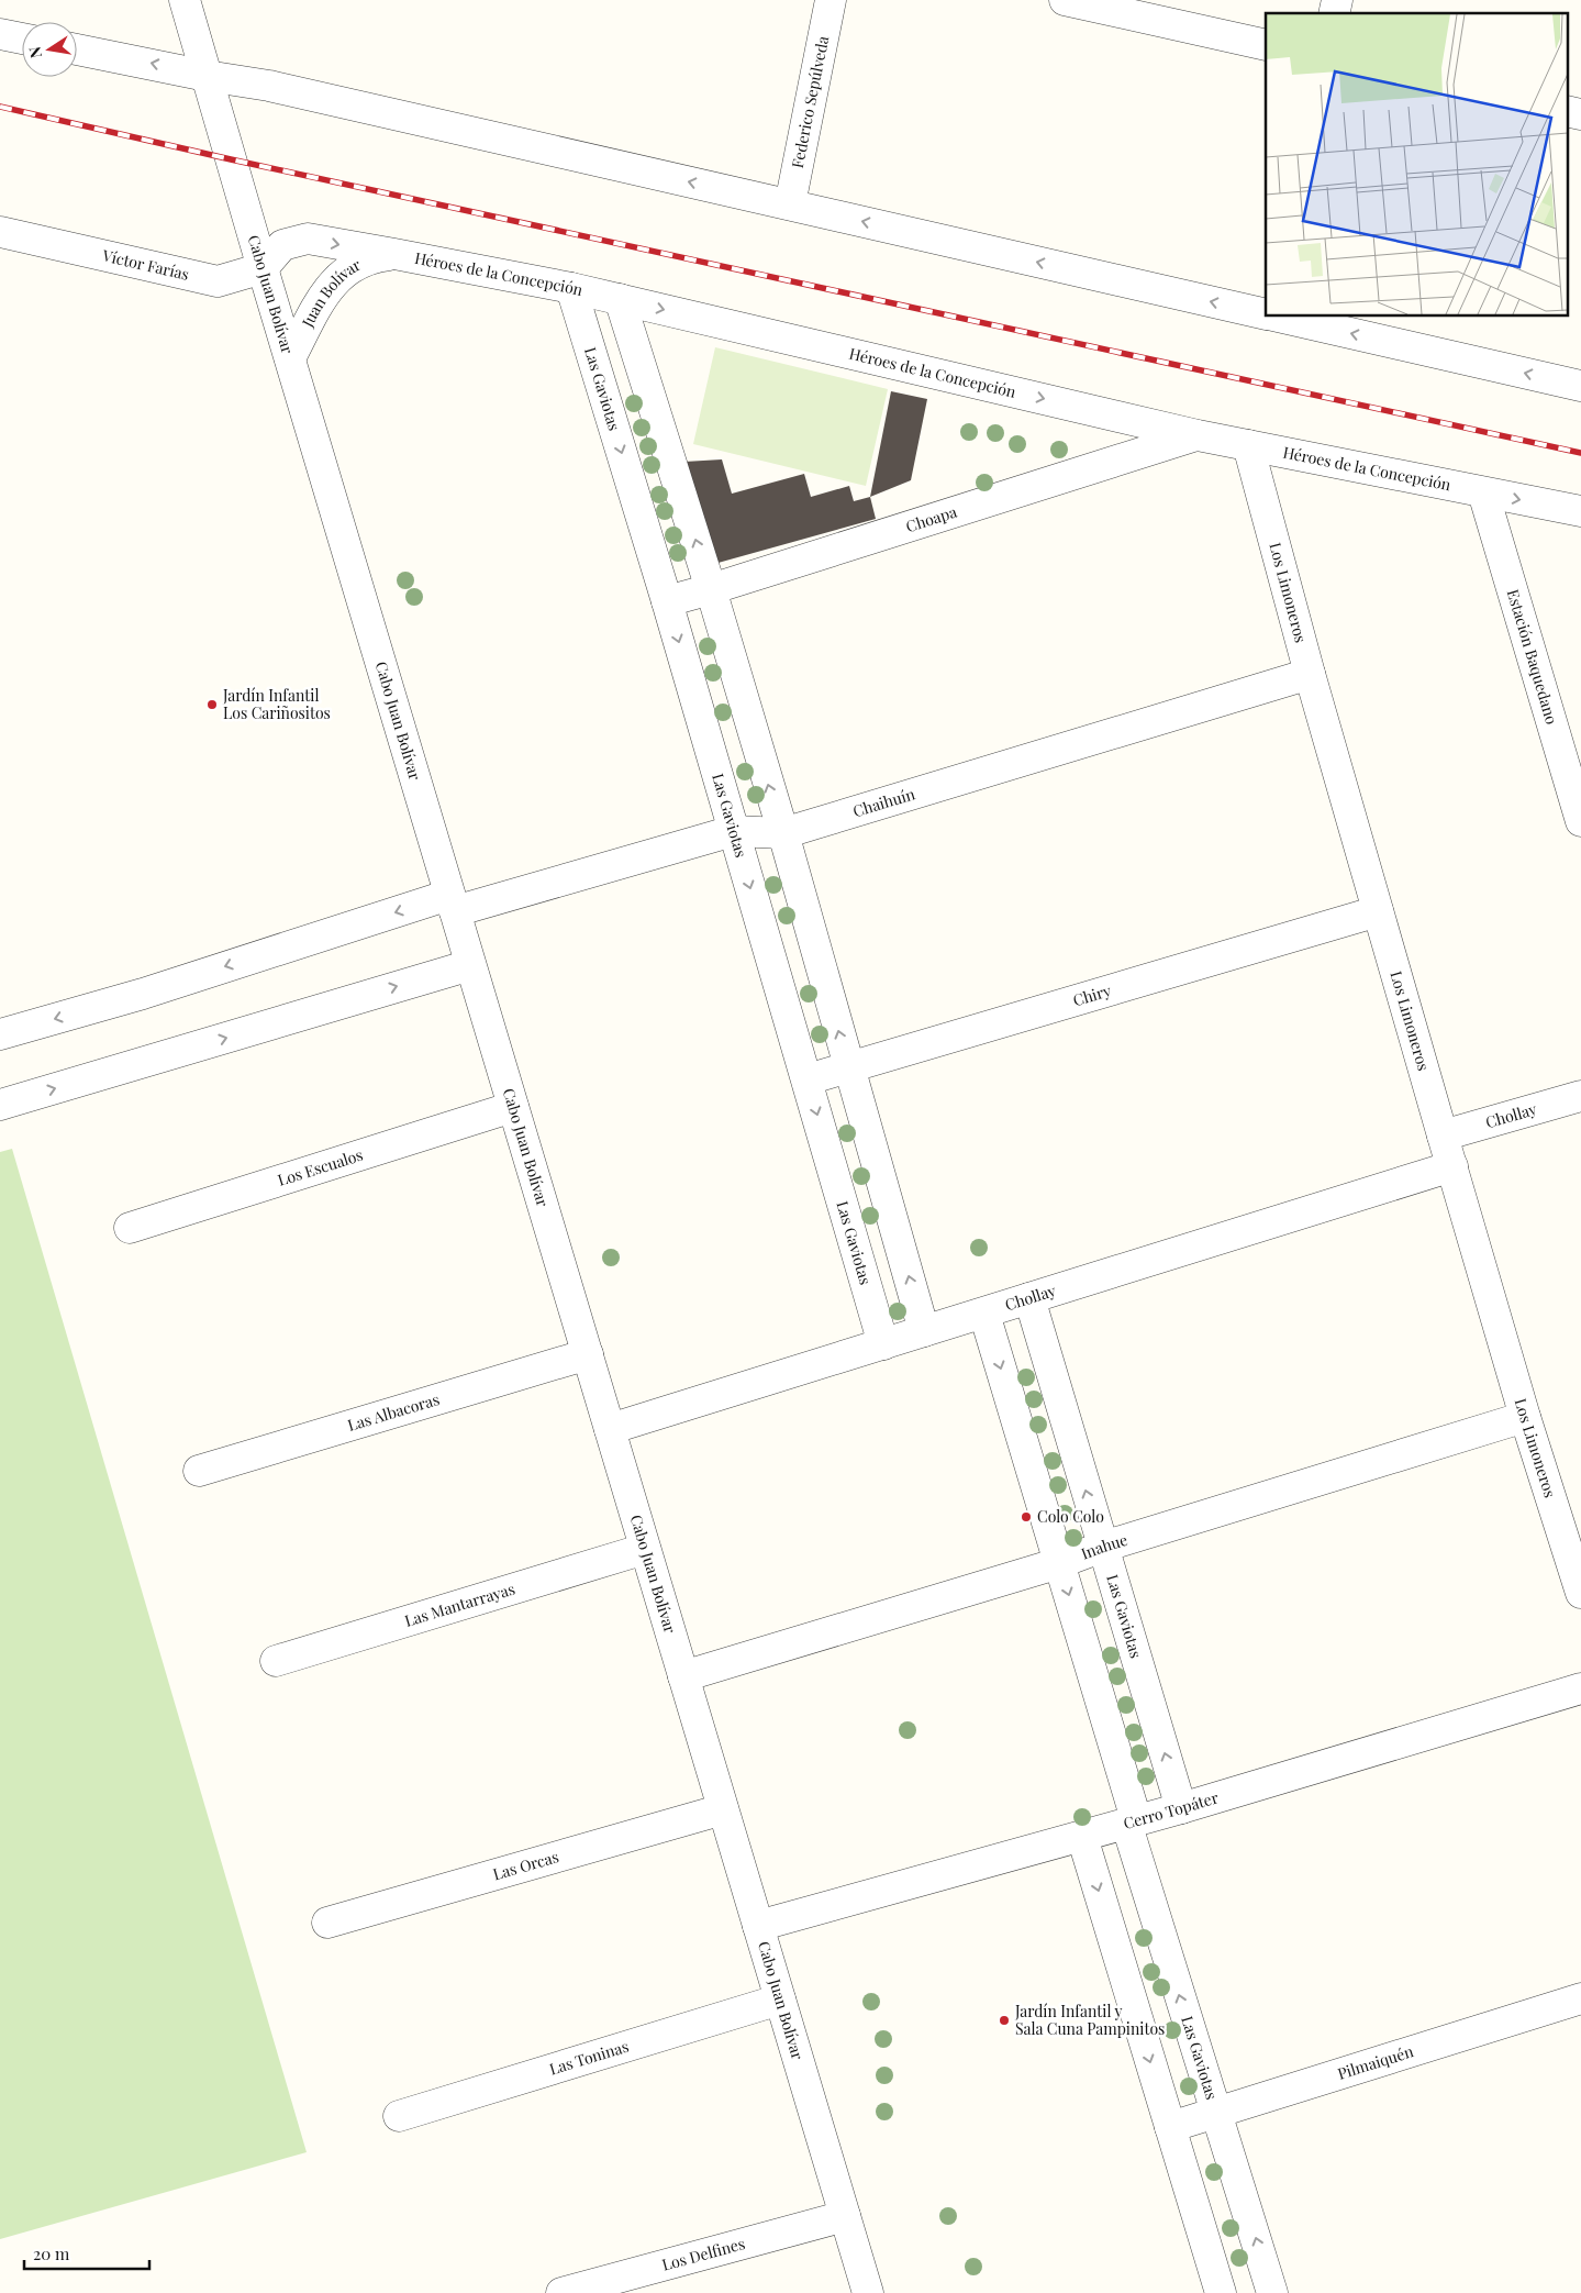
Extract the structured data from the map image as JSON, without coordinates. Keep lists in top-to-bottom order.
{
  "streets": {
    "street": [
      "Federico Sepúlveda",
      "Víctor Farías",
      "Héroes de la Concepción",
      "Cabo Juan Bolívar",
      "Juan Bolívar",
      "Las Gaviotas",
      "Choapa",
      "Los Limoneros",
      "Estación Baquedano",
      "Chaihuín",
      "Chiry",
      "Chollay",
      "Los Escualos",
      "Las Albacoras",
      "Inahue",
      "Las Mantarrayas",
      "Cerro Topáter",
      "Las Orcas",
      "Las Toninas",
      "Pilmaiquén",
      "Los Delfines"
    ]
  },
  "crossings": [
    ["Víctor Farías", "Héroes de la Concepción"],
    ["Víctor Farías", "Cabo Juan Bolívar"],
    ["Héroes de la Concepción", "Cabo Juan Bolívar"],
    ["Héroes de la Concepción", "Juan Bolívar"],
    ["Héroes de la Concepción", "Las Gaviotas"],
    ["Héroes de la Concepción", "Choapa"],
    ["Héroes de la Concepción", "Los Limoneros"],
    ["Héroes de la Concepción", "Estación Baquedano"],
    ["Cabo Juan Bolívar", "Juan Bolívar"],
    ["Cabo Juan Bolívar", "Chaihuín"],
    ["Cabo Juan Bolívar", "Chollay"],
    ["Cabo Juan Bolívar", "Los Escualos"],
    ["Cabo Juan Bolívar", "Las Albacoras"],
    ["Cabo Juan Bolívar", "Inahue"],
    ["Cabo Juan Bolívar", "Las Mantarrayas"],
    ["Cabo Juan Bolívar", "Cerro Topáter"],
    ["Cabo Juan Bolívar", "Las Orcas"],
    ["Cabo Juan Bolívar", "Las Toninas"],
    ["Cabo Juan Bolívar", "Los Delfines"],
    ["Las Gaviotas", "Choapa"],
    ["Las Gaviotas", "Chaihuín"],
    ["Las Gaviotas", "Chiry"],
    ["Las Gaviotas", "Chollay"],
    ["Las Gaviotas", "Inahue"],
    ["Las Gaviotas", "Cerro Topáter"],
    ["Las Gaviotas", "Pilmaiquén"],
    ["Los Limoneros", "Chaihuín"],
    ["Los Limoneros", "Chiry"],
    ["Los Limoneros", "Chollay"],
    ["Los Limoneros", "Inahue"]
  ],
  "places": ["Jardín Infantil Los Cariñositos", "Colo Colo", "Jardín Infantil y Sala Cuna Pampinitos"],
  "scale_bar": "20 m",
  "north": "left"
}
